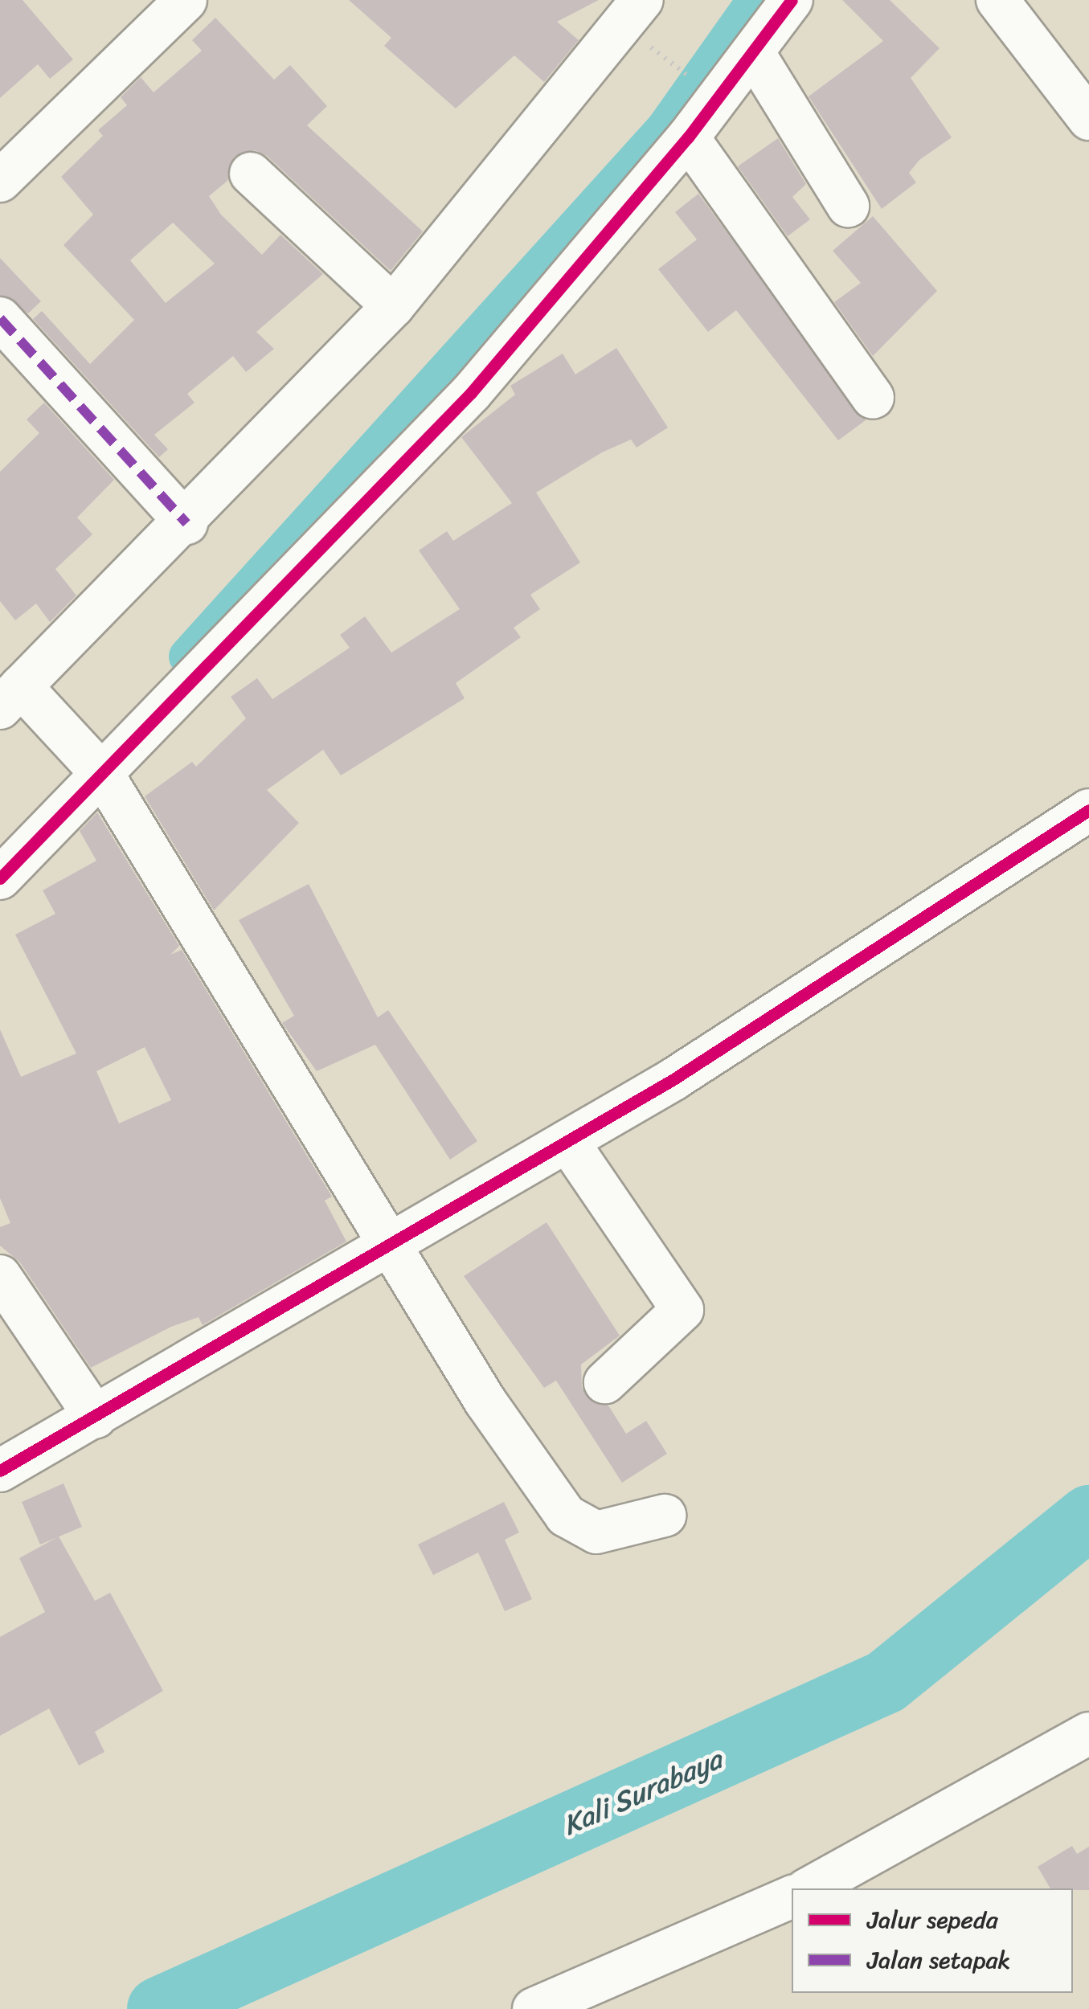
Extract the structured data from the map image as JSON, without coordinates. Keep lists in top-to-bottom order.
{
  "water": ["Kali Surabaya"],
  "legend": ["Jalur sepeda", "Jalan setapak"]
}
